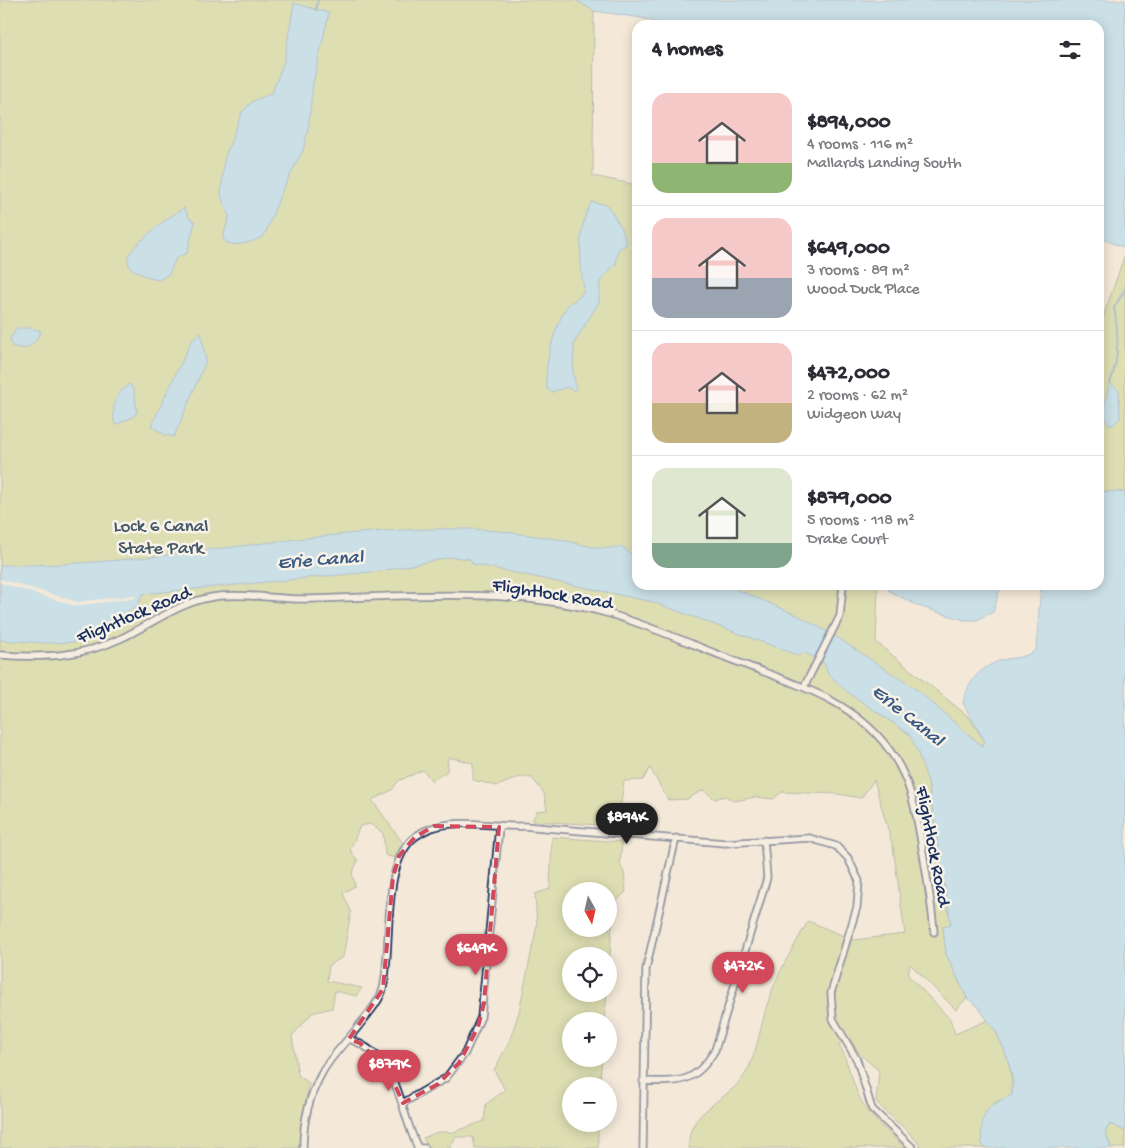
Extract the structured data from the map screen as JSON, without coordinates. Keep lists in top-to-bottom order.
{
  "streets": {
    "street": ["Flightlock Road"]
  },
  "water": ["Erie Canal"],
  "parks": ["Lock 6 Canal State Park"],
  "north": "bottom",
  "page": {
    "heading": "4 homes",
    "list": [
      {
        "name": "$894,000",
        "note": "4 rooms · 116 m² · Mallards Landing South"
      },
      {
        "name": "$649,000",
        "note": "3 rooms · 89 m² · Wood Duck Place"
      },
      {
        "name": "$472,000",
        "note": "2 rooms · 62 m² · Widgeon Way"
      },
      {
        "name": "$879,000",
        "note": "5 rooms · 118 m² · Drake Court"
      }
    ],
    "price": [
      "$894K",
      "$649K",
      "$472K",
      "$879K"
    ],
    "map_buttons": ["+", "−"]
  }
}
